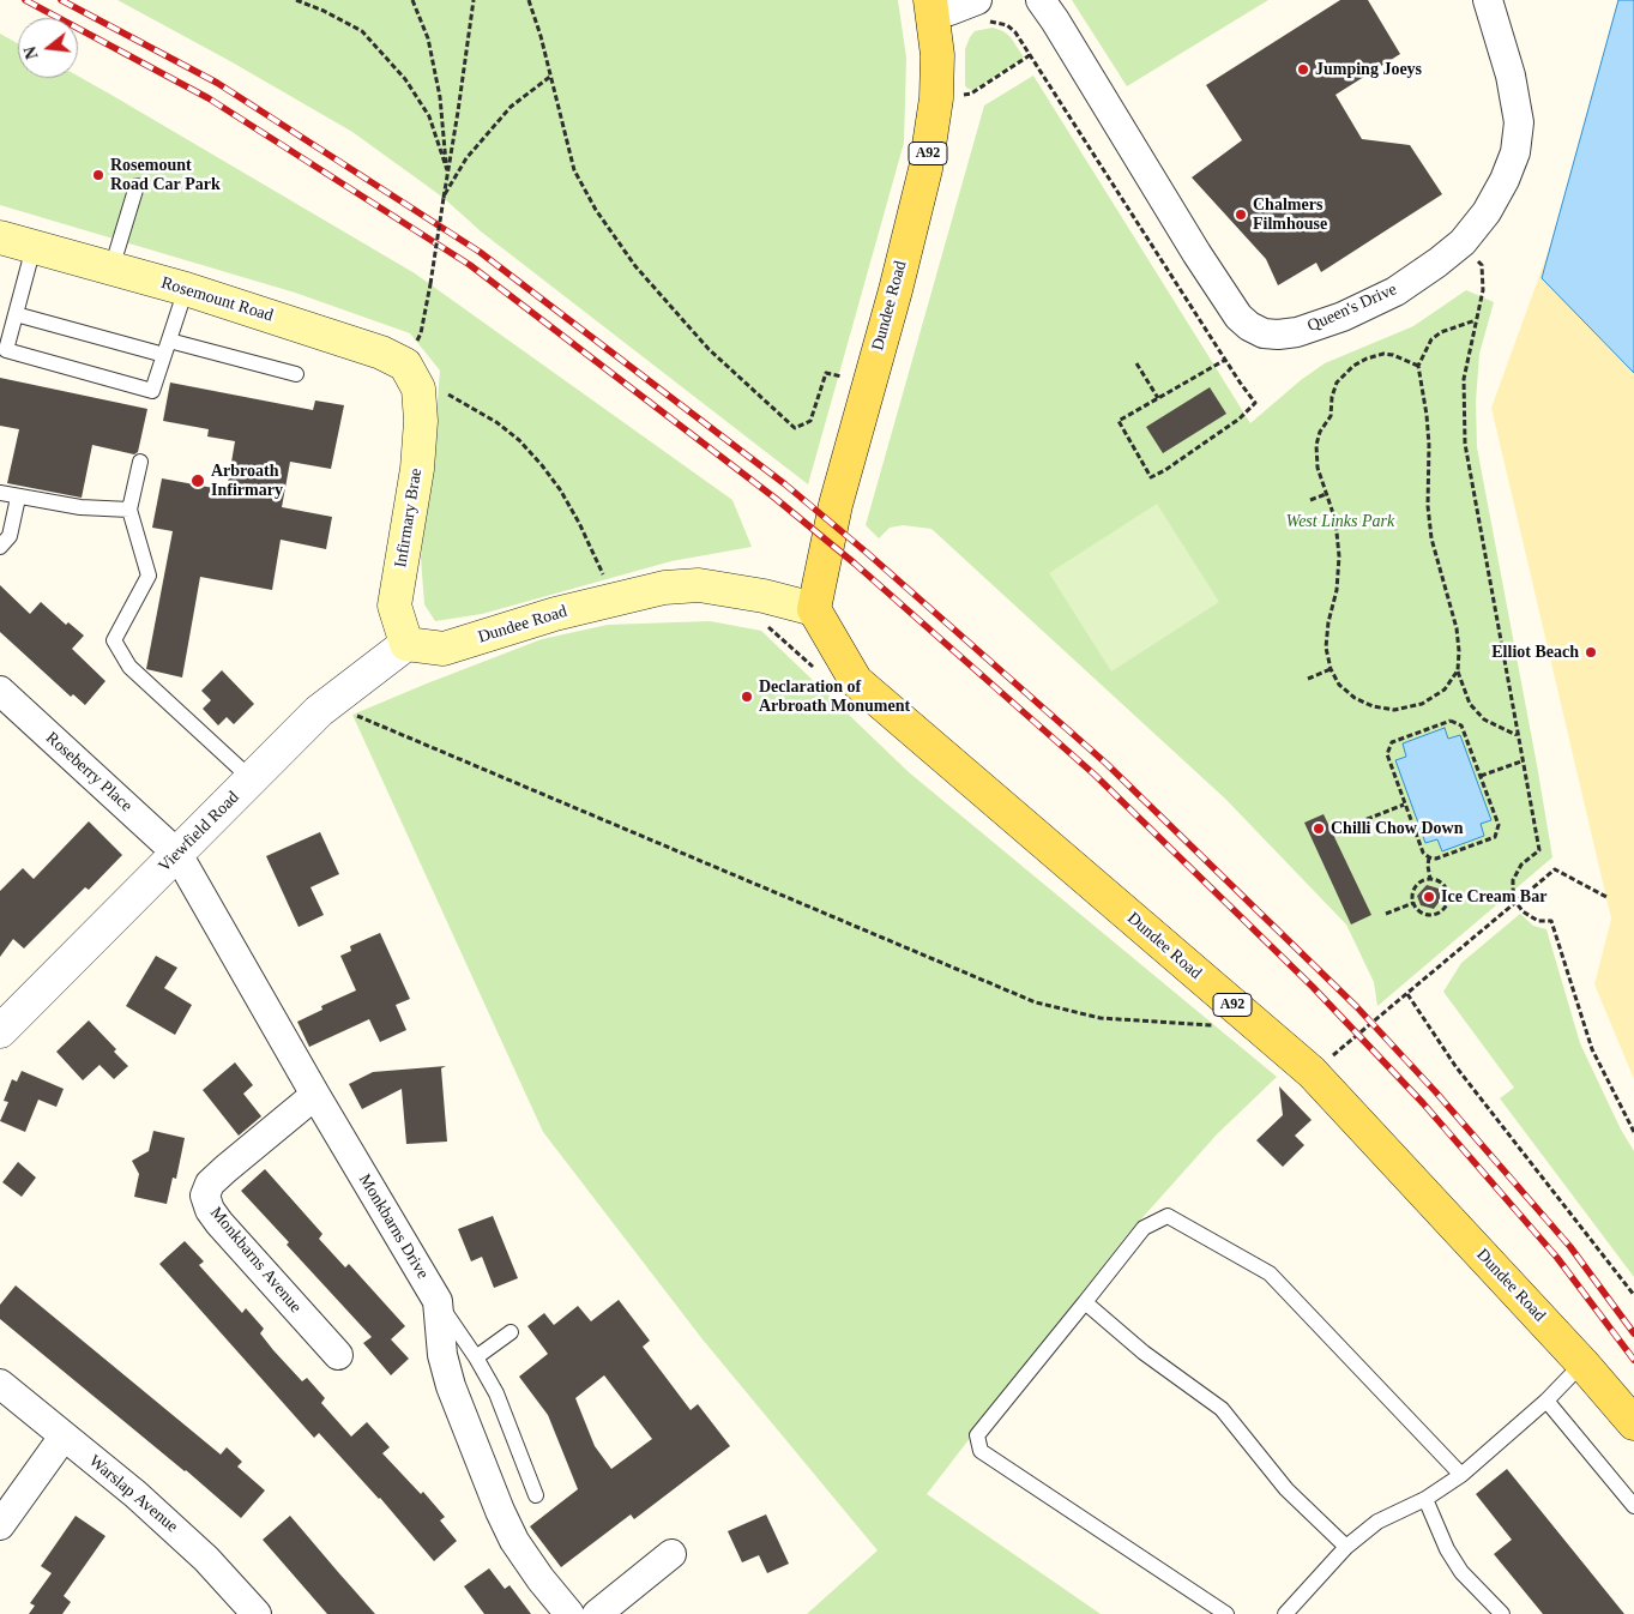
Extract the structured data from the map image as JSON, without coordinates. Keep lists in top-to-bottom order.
{
  "streets": {
    "main road": [
      "A92",
      "Rosemount Road",
      "Dundee Road",
      "Infirmary Brae"
    ],
    "street": [
      "Queen's Drive",
      "Roseberry Place",
      "Viewfield Road",
      "Monkbarns Drive",
      "Monkbarns Avenue",
      "Warslap Avenue"
    ]
  },
  "crossings": [
    ["Rosemount Road", "Infirmary Brae"],
    ["Dundee Road", "Infirmary Brae"],
    ["Dundee Road", "Viewfield Road"],
    ["Infirmary Brae", "Viewfield Road"],
    ["Roseberry Place", "Viewfield Road"],
    ["Roseberry Place", "Monkbarns Drive"],
    ["Viewfield Road", "Monkbarns Drive"],
    ["Monkbarns Drive", "Monkbarns Avenue"]
  ],
  "parks": ["West Links Park"],
  "places": [
    "Jumping Joeys",
    "Rosemount Road Car Park",
    "Chalmers Filmhouse",
    "Arbroath Infirmary",
    "Elliot Beach",
    "Declaration of Arbroath Monument",
    "Chilli Chow Down",
    "Ice Cream Bar"
  ],
  "north": "left"
}
